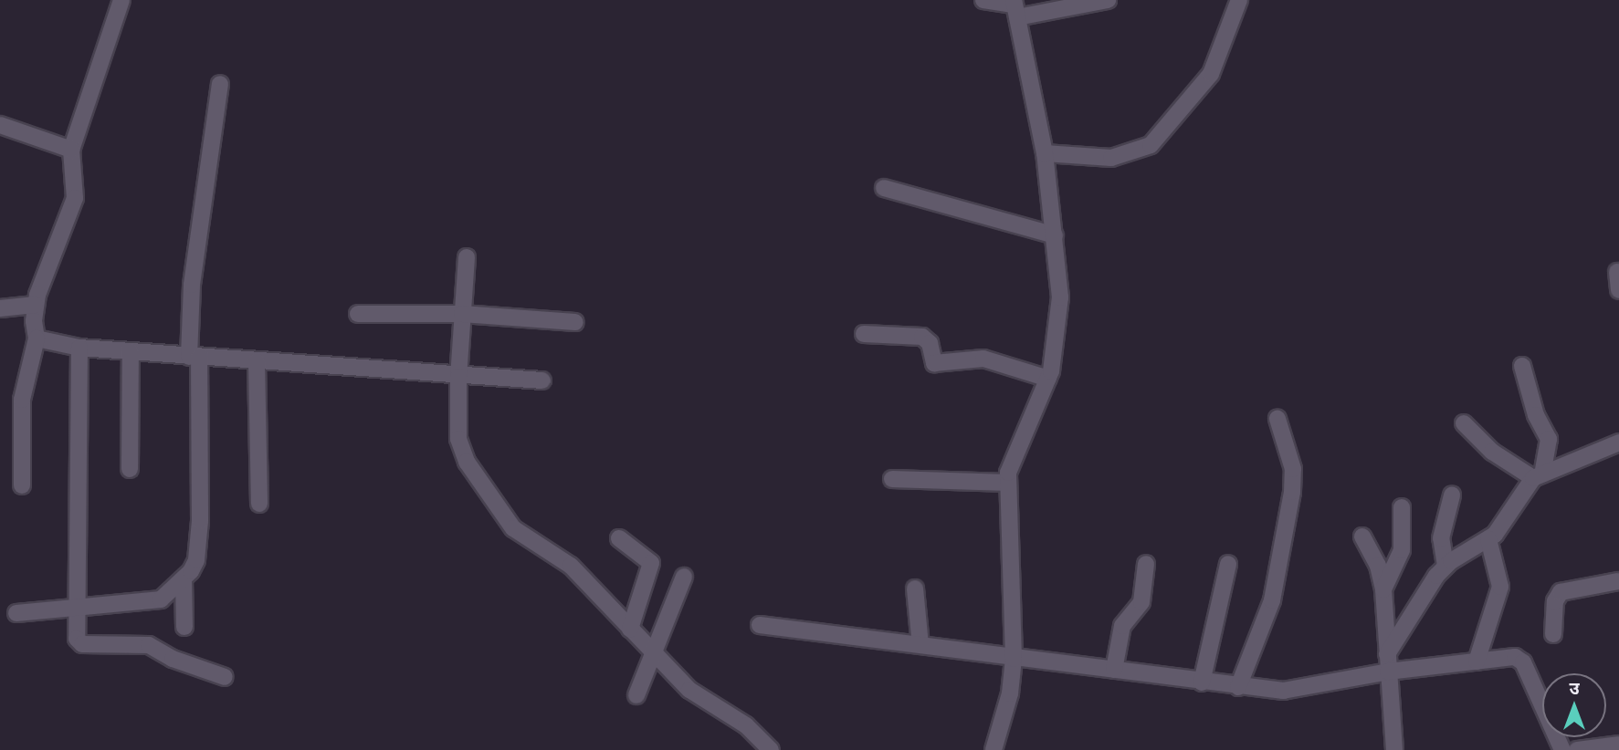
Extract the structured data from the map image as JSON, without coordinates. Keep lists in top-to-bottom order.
{
  "north": "top"
}
